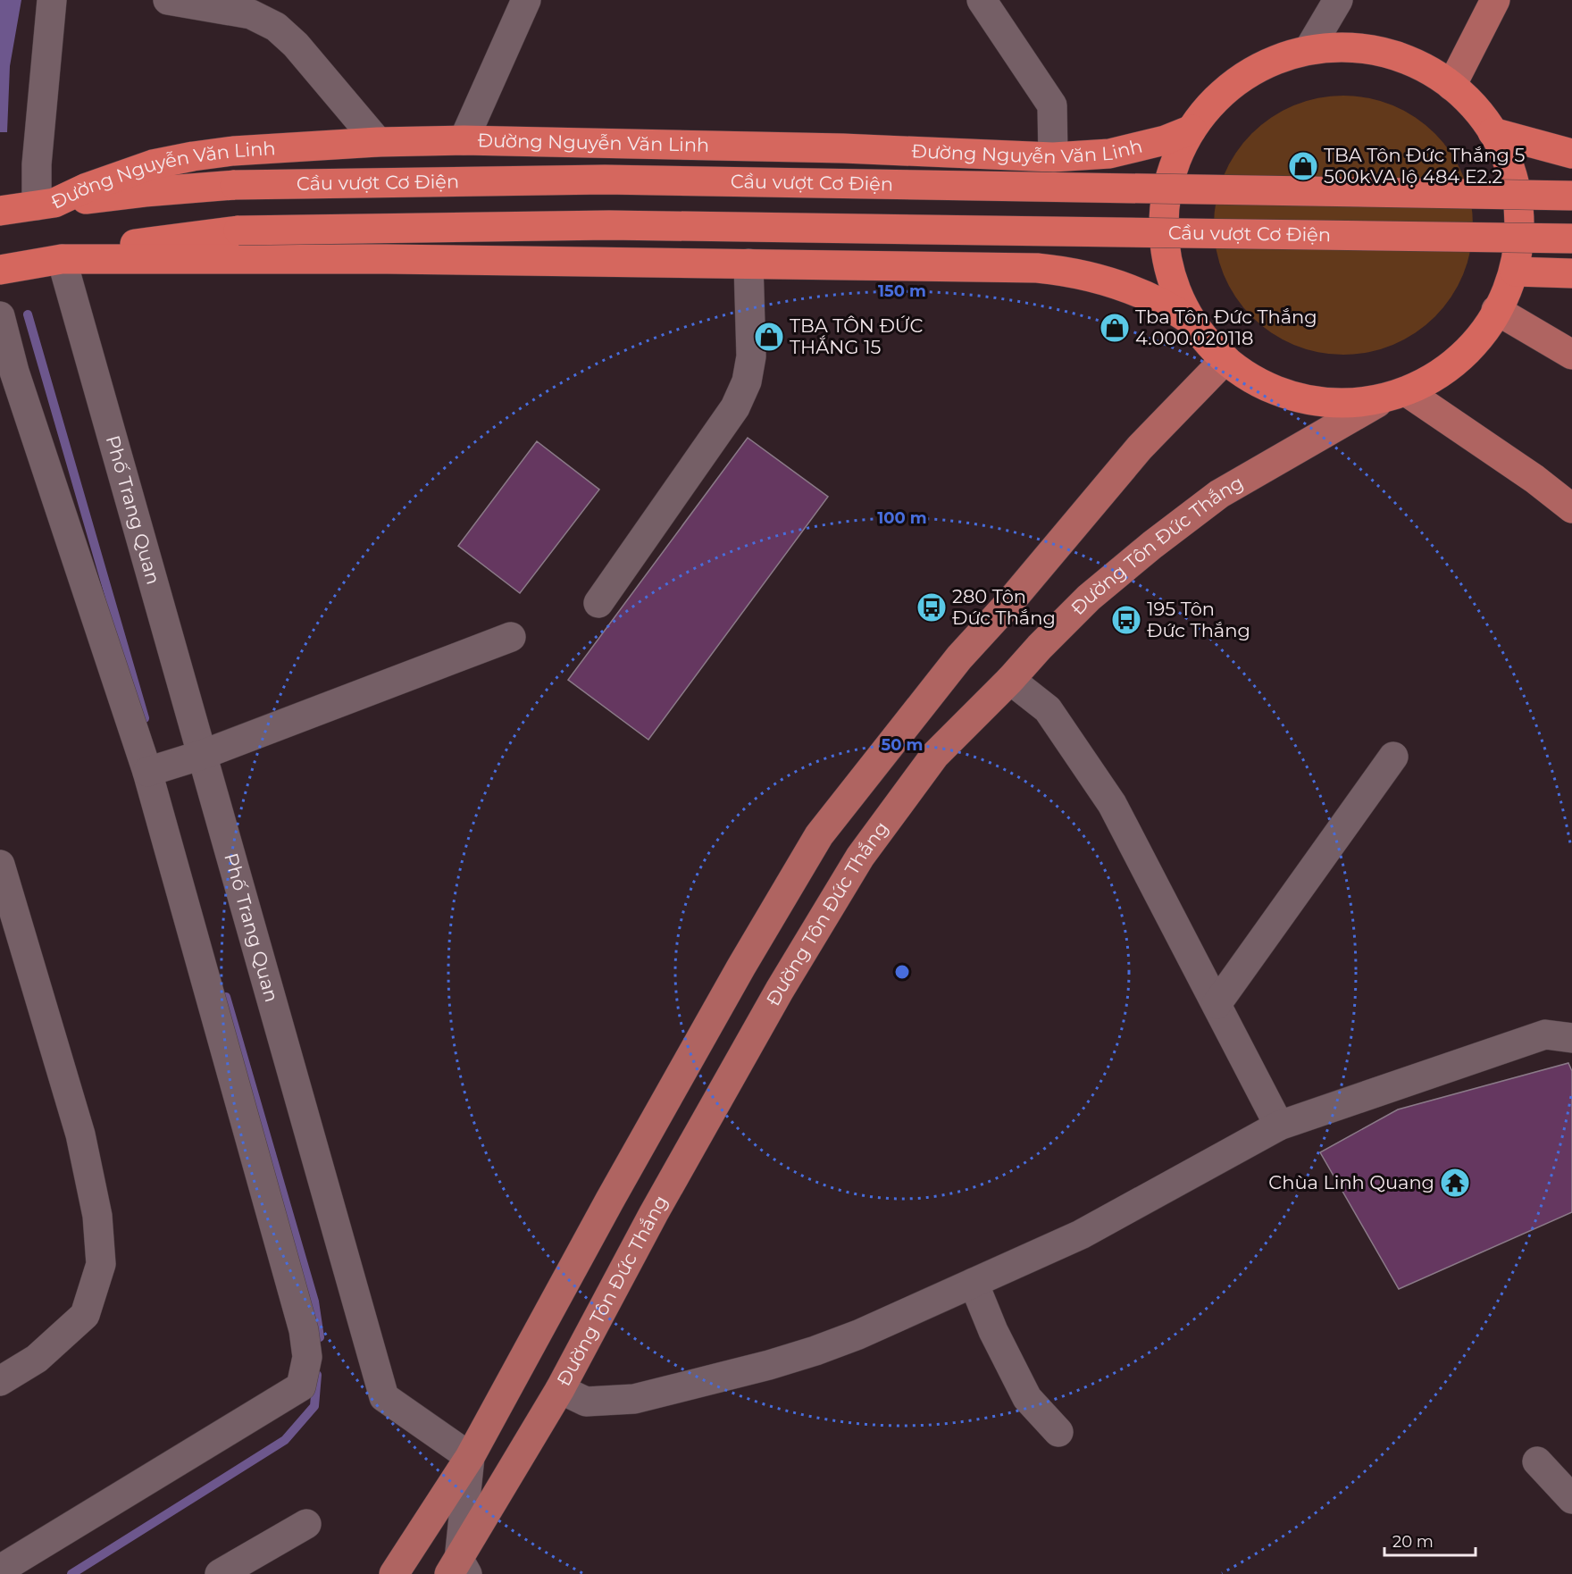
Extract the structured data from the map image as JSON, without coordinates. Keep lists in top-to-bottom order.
{
  "streets": {
    "highway": ["Đường Nguyễn Văn Linh", "Cầu vượt Cơ Điện"],
    "main road": ["Đường Tôn Đức Thắng"],
    "street": ["Phố Trang Quan"]
  },
  "crossings": [
    ["Đường Nguyễn Văn Linh", "Cầu vượt Cơ Điện"],
    ["Cầu vượt Cơ Điện", "Phố Trang Quan"]
  ],
  "places": {
    "shop": ["TBA Tôn Đức Thắng 5 500kVA lộ 484 E2.2", "Tba Tôn Đức Thắng 4.000.020118", "TBA TÔN ĐỨC THẮNG 15"],
    "bus stop": ["280 Tôn Đức Thắng", "195 Tôn Đức Thắng"],
    "temple": ["Chùa Linh Quang"]
  },
  "scale_bar": "20 m",
  "rings": ["150 m", "100 m", "50 m"]
}
